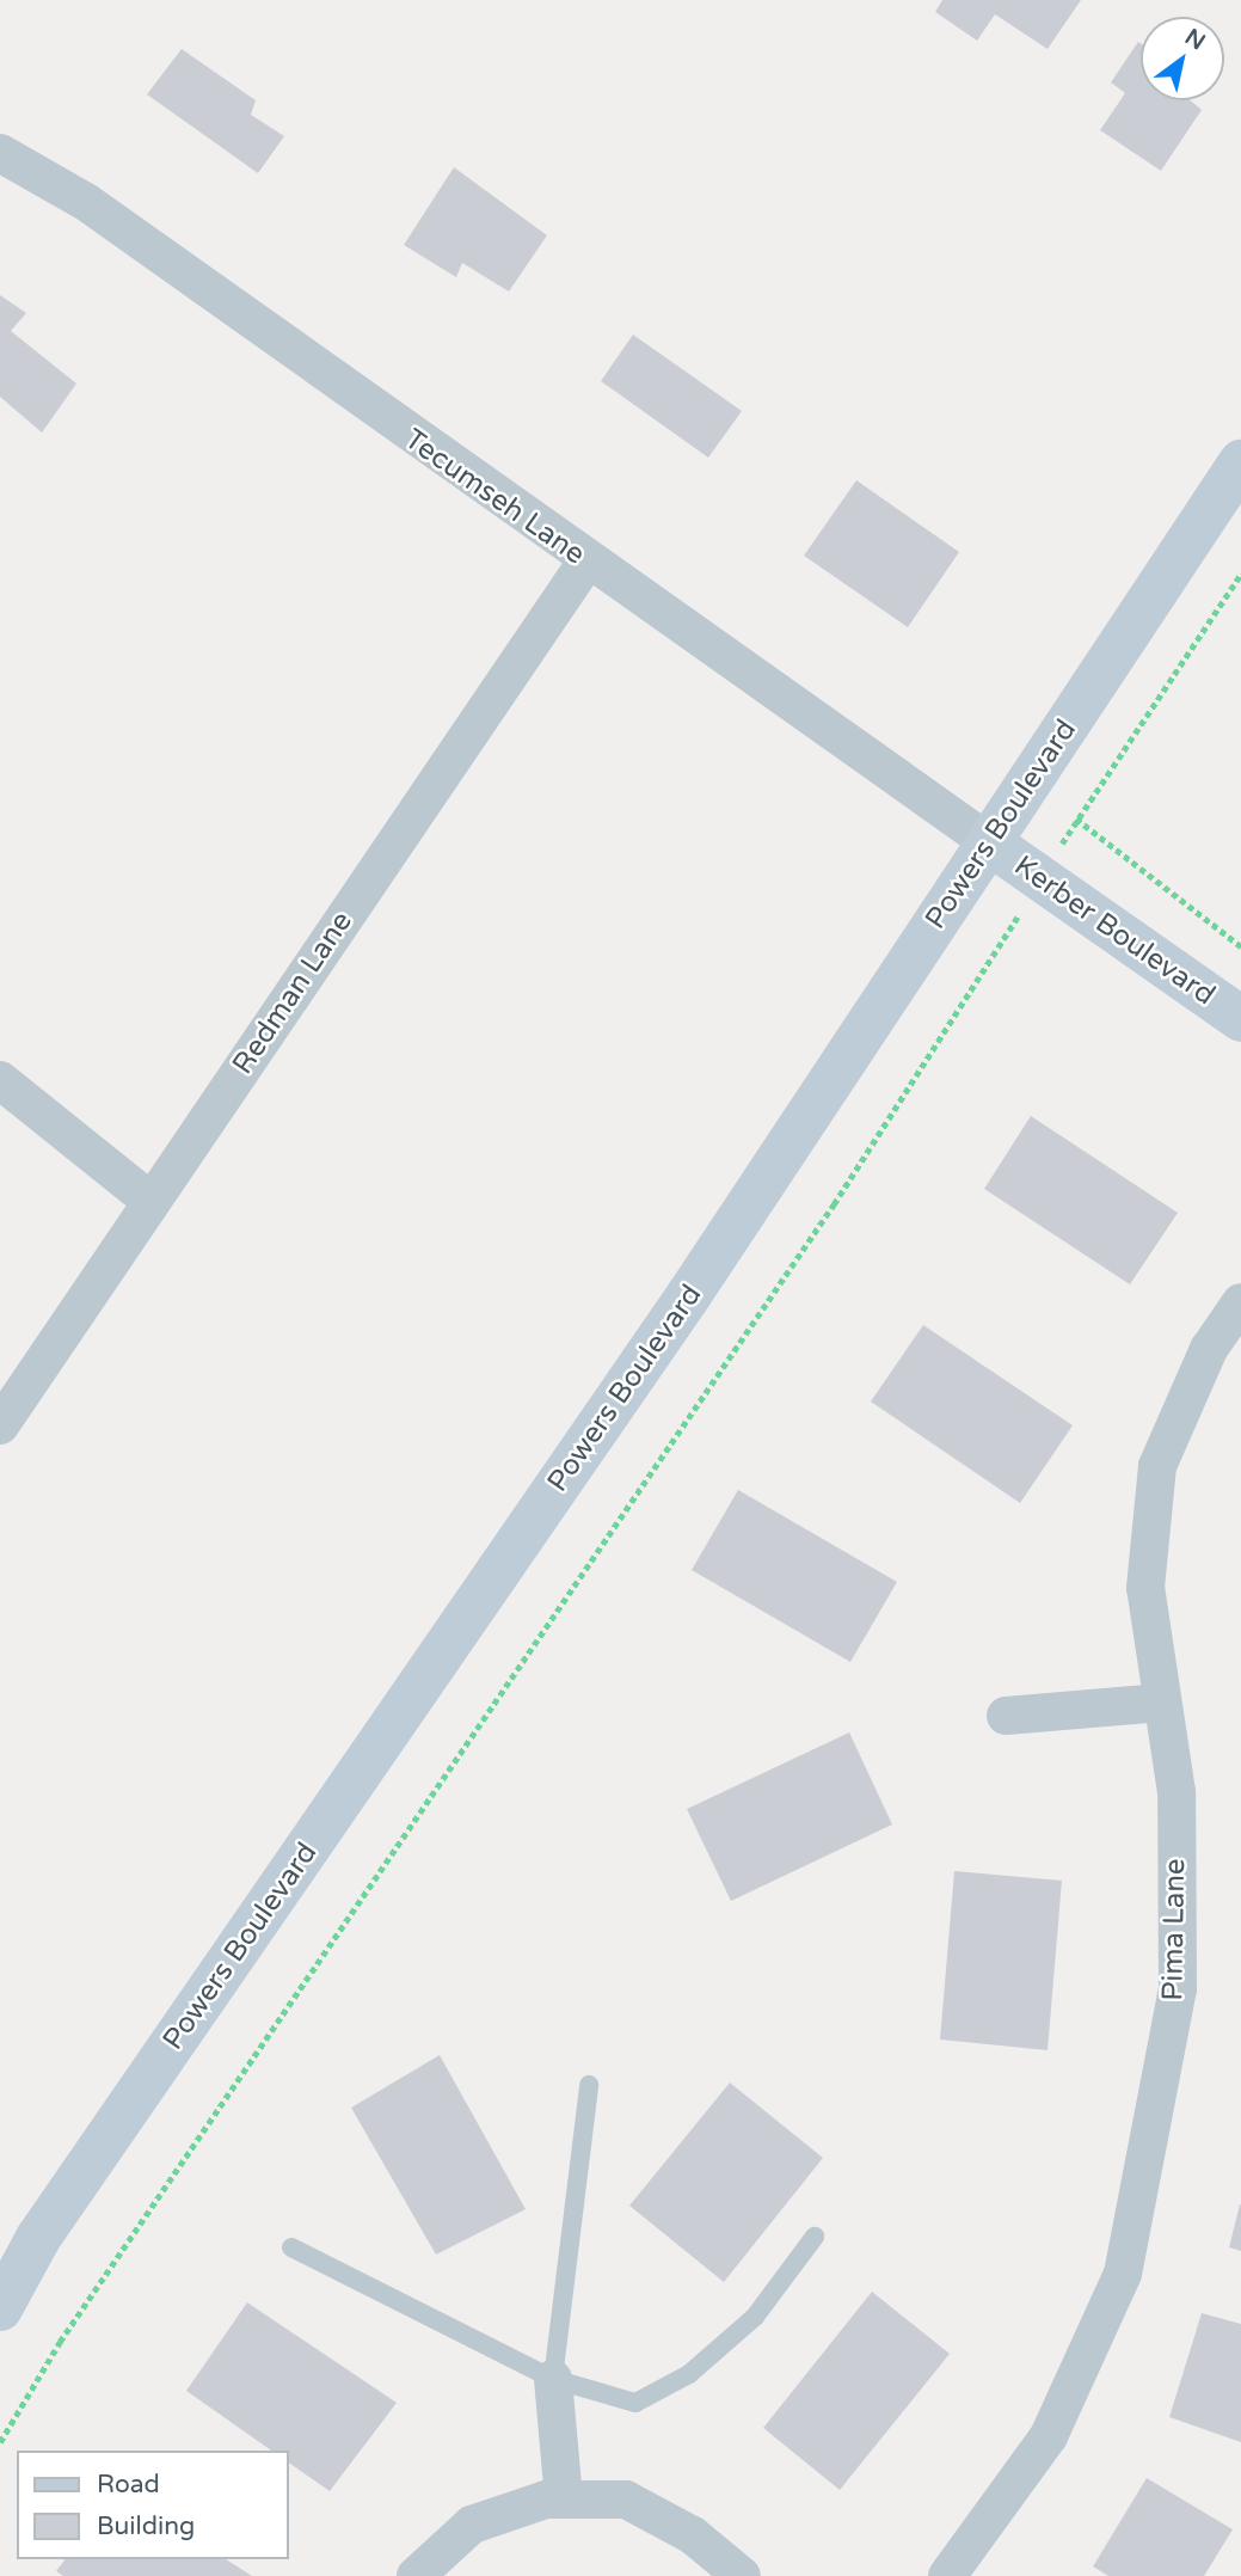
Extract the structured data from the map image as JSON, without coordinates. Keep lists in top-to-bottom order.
{
  "streets": {
    "main road": ["Powers Boulevard", "Kerber Boulevard"],
    "street": ["Tecumseh Lane", "Redman Lane", "Pima Lane"]
  },
  "crossings": [
    ["Tecumseh Lane", "Powers Boulevard"],
    ["Tecumseh Lane", "Kerber Boulevard"],
    ["Tecumseh Lane", "Redman Lane"],
    ["Powers Boulevard", "Kerber Boulevard"]
  ],
  "legend": ["Road", "Building"],
  "north": "top right"
}
